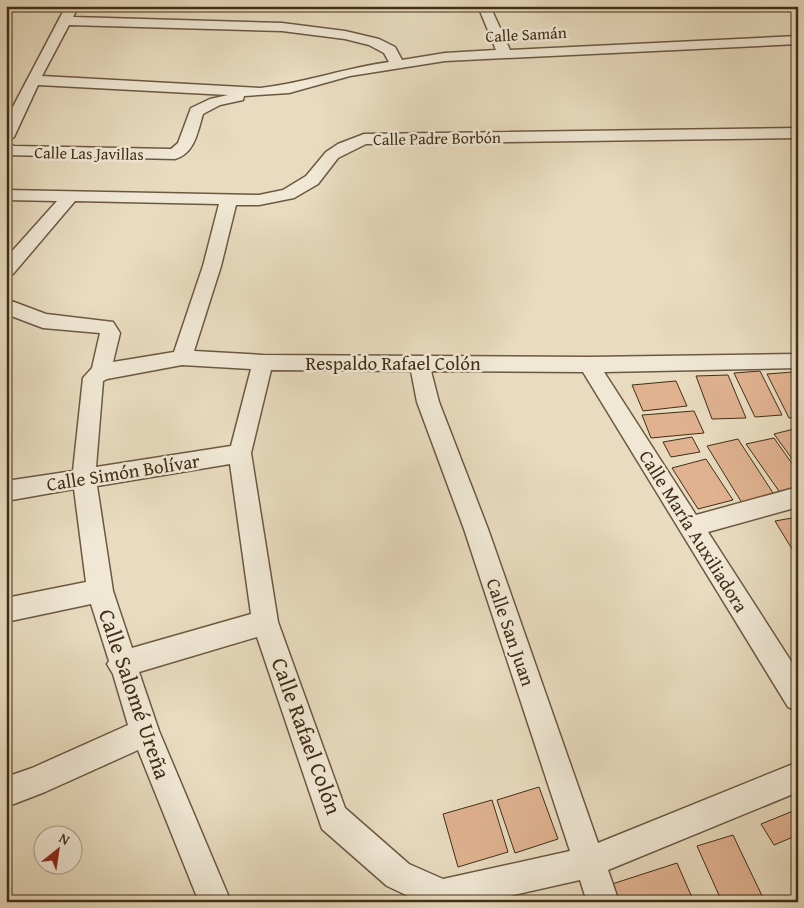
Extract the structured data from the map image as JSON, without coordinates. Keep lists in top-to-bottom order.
{
  "streets": {
    "street": [
      "Calle Samán",
      "Calle Padre Borbón",
      "Calle Las Javillas",
      "Respaldo Rafael Colón",
      "Calle Simón Bolívar",
      "Calle María Auxiliadora",
      "Calle San Juan",
      "Calle Salomé Ureña",
      "Calle Rafael Colón"
    ]
  },
  "crossings": [
    ["Calle Samán", "Calle Las Javillas"],
    ["Respaldo Rafael Colón", "Calle María Auxiliadora"],
    ["Respaldo Rafael Colón", "Calle San Juan"],
    ["Respaldo Rafael Colón", "Calle Rafael Colón"],
    ["Calle Simón Bolívar", "Calle Salomé Ureña"],
    ["Calle Simón Bolívar", "Calle Rafael Colón"],
    ["Calle San Juan", "Calle Rafael Colón"]
  ],
  "north": "top right"
}
